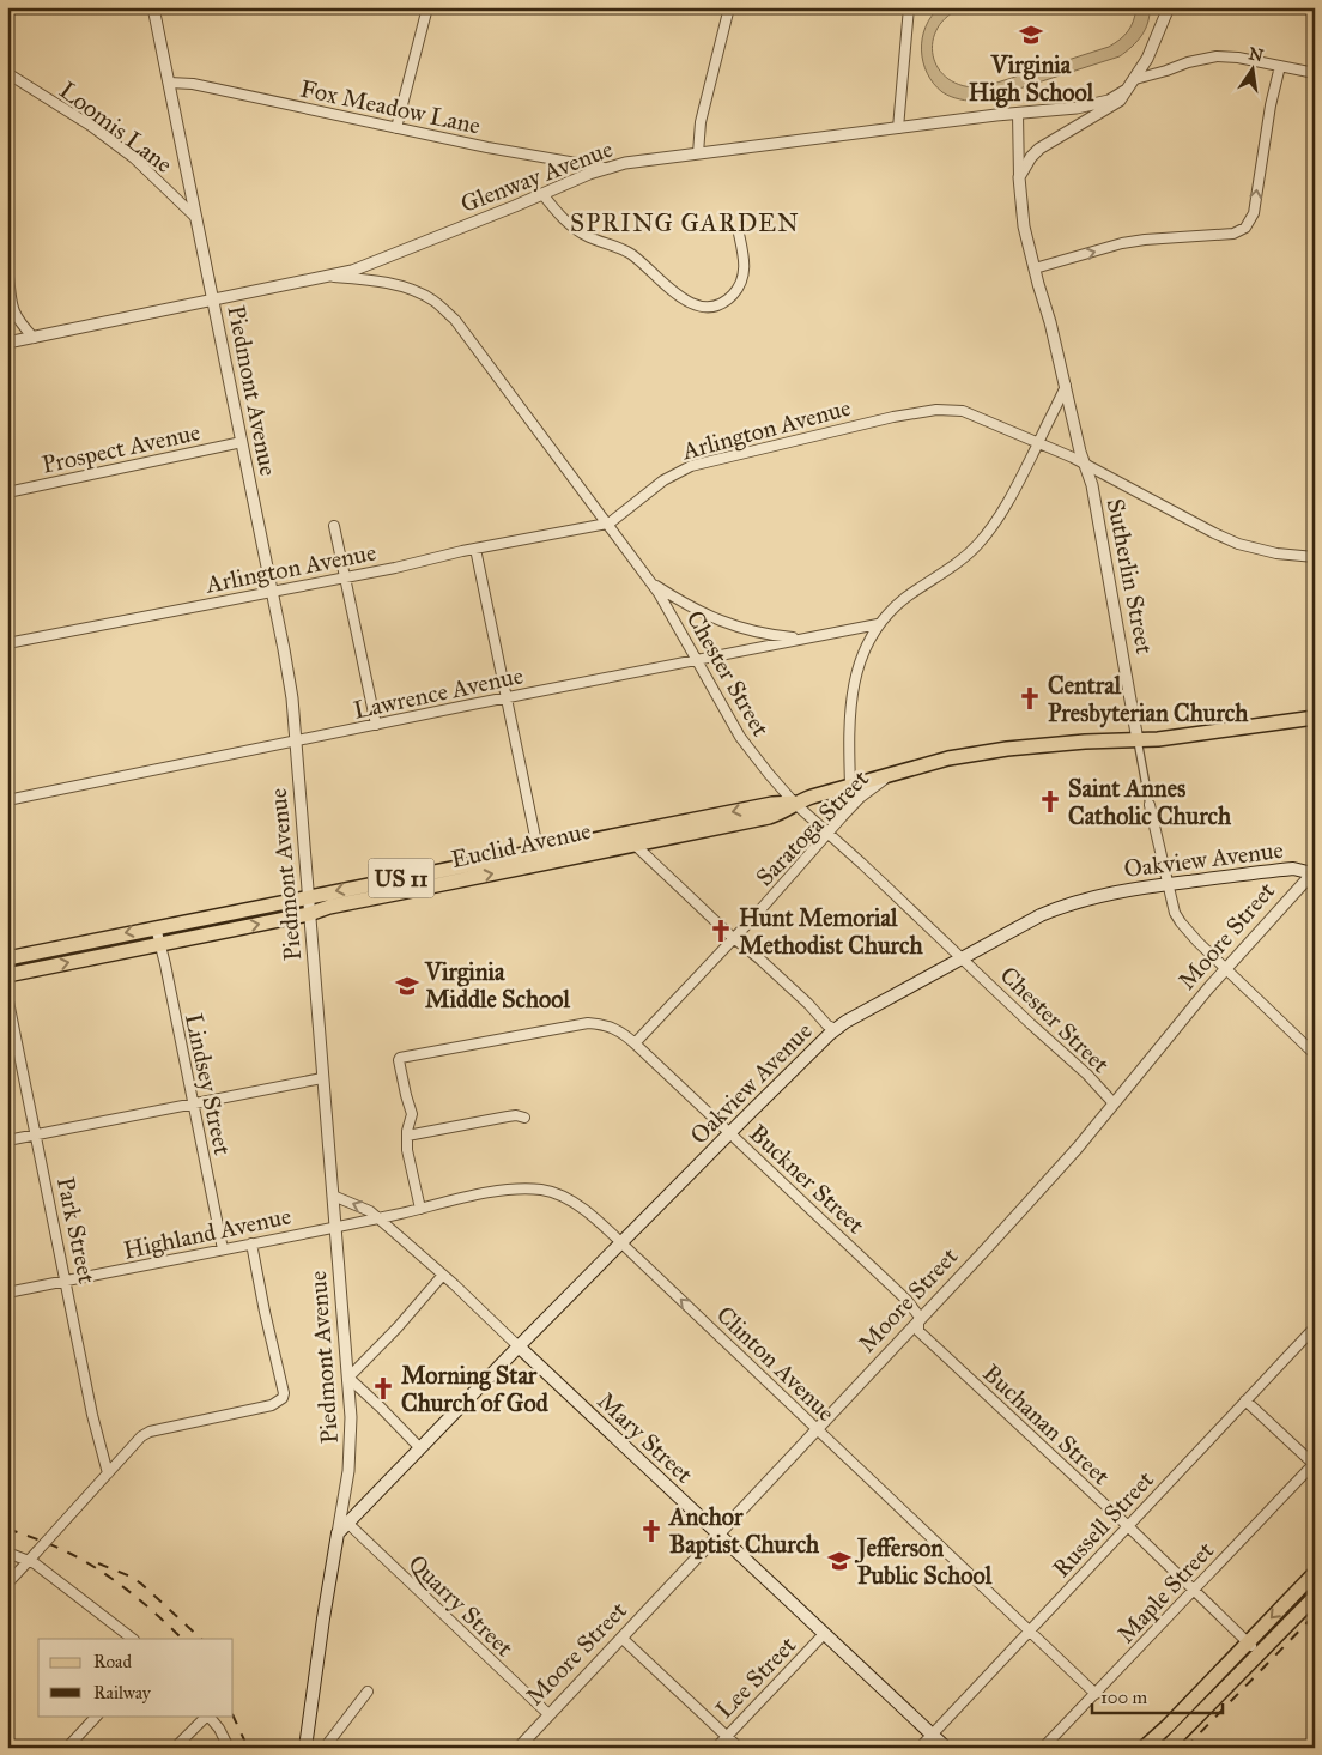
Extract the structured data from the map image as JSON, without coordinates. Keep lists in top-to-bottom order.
{
  "streets": {
    "main road": [
      "Piedmont Avenue",
      "Euclid Avenue",
      "Oakview Avenue",
      "US 11",
      "Mary Street"
    ],
    "street": [
      "Fox Meadow Lane",
      "Loomis Lane",
      "Glenway Avenue",
      "Arlington Avenue",
      "Prospect Avenue",
      "Sutherlin Street",
      "Chester Street",
      "Lawrence Avenue",
      "Saratoga Street",
      "Moore Street",
      "Lindsey Street",
      "Buckner Street",
      "Park Street",
      "Highland Avenue",
      "Clinton Avenue",
      "Buchanan Street",
      "Russell Street",
      "Maple Street",
      "Quarry Street",
      "Lee Street"
    ]
  },
  "crossings": [
    ["Fox Meadow Lane", "Glenway Avenue"],
    ["Fox Meadow Lane", "Piedmont Avenue"],
    ["Loomis Lane", "Piedmont Avenue"],
    ["Glenway Avenue", "Piedmont Avenue"],
    ["Glenway Avenue", "Chester Street"],
    ["Piedmont Avenue", "Arlington Avenue"],
    ["Piedmont Avenue", "Prospect Avenue"],
    ["Piedmont Avenue", "Lawrence Avenue"],
    ["Piedmont Avenue", "Euclid Avenue"],
    ["Piedmont Avenue", "Oakview Avenue"],
    ["Piedmont Avenue", "Highland Avenue"],
    ["Piedmont Avenue", "Mary Street"],
    ["Arlington Avenue", "Sutherlin Street"],
    ["Arlington Avenue", "Chester Street"],
    ["Sutherlin Street", "Euclid Avenue"],
    ["Sutherlin Street", "Oakview Avenue"],
    ["Sutherlin Street", "Moore Street"],
    ["Chester Street", "Lawrence Avenue"],
    ["Chester Street", "Saratoga Street"],
    ["Chester Street", "Euclid Avenue"],
    ["Chester Street", "Oakview Avenue"],
    ["Chester Street", "Moore Street"],
    ["Saratoga Street", "Euclid Avenue"],
    ["Saratoga Street", "Buckner Street"],
    ["Euclid Avenue", "Lindsey Street"],
    ["Oakview Avenue", "Moore Street"],
    ["Oakview Avenue", "Buckner Street"],
    ["Oakview Avenue", "Clinton Avenue"],
    ["Oakview Avenue", "Mary Street"],
    ["Oakview Avenue", "Quarry Street"],
    ["Moore Street", "Buckner Street"],
    ["Moore Street", "Clinton Avenue"],
    ["Moore Street", "Buchanan Street"],
    ["Moore Street", "Mary Street"],
    ["Moore Street", "Quarry Street"],
    ["Lindsey Street", "Highland Avenue"],
    ["Buckner Street", "Buchanan Street"],
    ["Park Street", "Highland Avenue"],
    ["Highland Avenue", "Clinton Avenue"],
    ["Highland Avenue", "Mary Street"],
    ["Clinton Avenue", "Mary Street"],
    ["Clinton Avenue", "Russell Street"],
    ["Clinton Avenue", "Maple Street"],
    ["Buchanan Street", "Russell Street"],
    ["Buchanan Street", "Maple Street"],
    ["Mary Street", "Russell Street"],
    ["Mary Street", "Lee Street"]
  ],
  "districts": ["SPRING GARDEN"],
  "places": {
    "school or university": ["Virginia High School", "Virginia Middle School", "Jefferson Public School"],
    "church": [
      "Central Presbyterian Church",
      "Saint Annes Catholic Church",
      "Hunt Memorial Methodist Church",
      "Morning Star Church of God",
      "Anchor Baptist Church"
    ]
  },
  "legend": ["Road", "Railway"],
  "scale_bar": "100 m",
  "north": "top"
}
